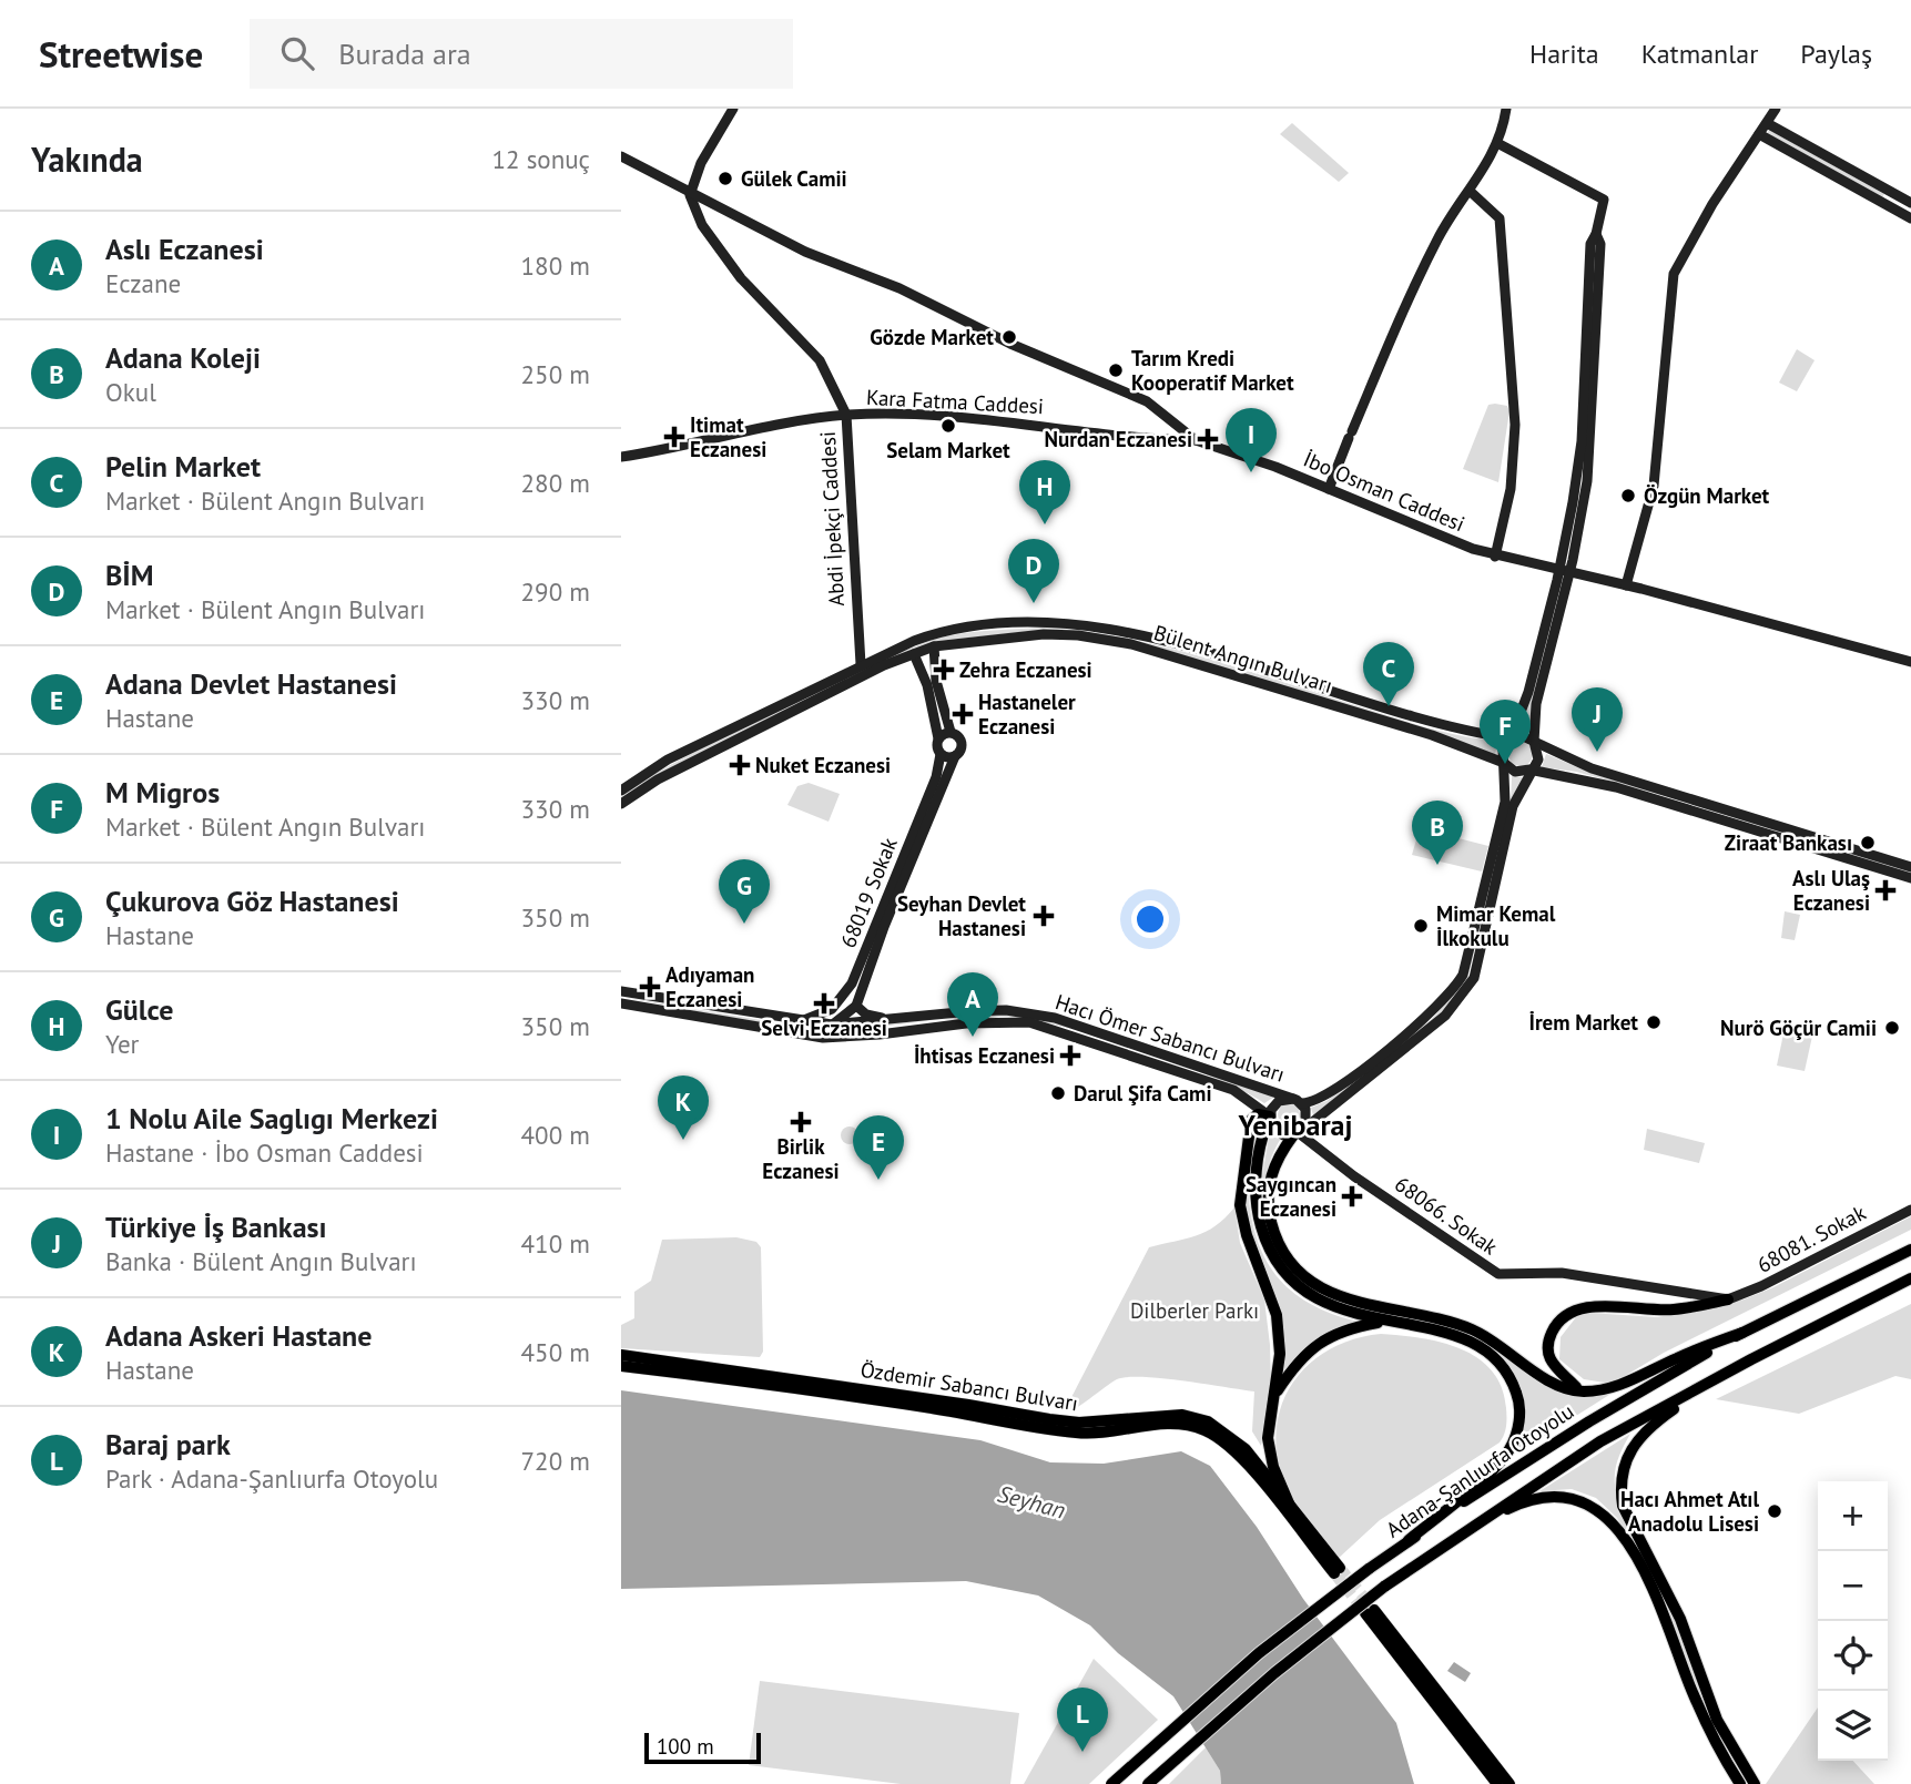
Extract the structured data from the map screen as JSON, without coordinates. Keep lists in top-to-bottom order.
{
  "streets": {
    "highway": ["Adana-Şanlıurfa Otoyolu"],
    "main road": [
      "Kara Fatma Caddesi",
      "İbo Osman Caddesi",
      "Abdi İpekçi Caddesi",
      "Bülent Angın Bulvarı",
      "68019 Sokak",
      "Hacı Ömer Sabancı Bulvarı",
      "68066. Sokak",
      "68081. Sokak",
      "Özdemir Sabancı Bulvarı"
    ]
  },
  "crossings": [
    ["Kara Fatma Caddesi", "İbo Osman Caddesi"],
    ["Kara Fatma Caddesi", "Abdi İpekçi Caddesi"],
    ["İbo Osman Caddesi", "Abdi İpekçi Caddesi"],
    ["Abdi İpekçi Caddesi", "Bülent Angın Bulvarı"],
    ["68019 Sokak", "Hacı Ömer Sabancı Bulvarı"],
    ["Hacı Ömer Sabancı Bulvarı", "68066. Sokak"],
    ["68066. Sokak", "68081. Sokak"]
  ],
  "districts": ["Yenibaraj"],
  "water": ["Seyhan"],
  "parks": ["Dilberler Parkı"],
  "places": {
    "other": [
      "Gülek Camii",
      "Gözde Market",
      "Tarım Kredi Kooperatif Market",
      "Selam Market",
      "Özgün Market",
      "Ziraat Bankası",
      "Mimar Kemal İlkokulu",
      "İrem Market",
      "Nurö Göçür Camii",
      "Darul Şifa Cami",
      "Hacı Ahmet Atıl Anadolu Lisesi"
    ],
    "health": [
      "Itimat Eczanesi",
      "Nurdan Eczanesi",
      "Zehra Eczanesi",
      "Hastaneler Eczanesi",
      "Nuket Eczanesi",
      "Aslı Ulaş Eczanesi",
      "Seyhan Devlet Hastanesi",
      "Adıyaman Eczanesi",
      "Selvi Eczanesi",
      "İhtisas Eczanesi",
      "Birlik Eczanesi",
      "Saygıncan Eczanesi"
    ]
  },
  "scale_bar": "100 m",
  "page": {
    "header": "Streetwise",
    "search": "Burada ara",
    "nav": ["Harita", "Katmanlar", "Paylaş"],
    "heading": ["Yakında", "12 sonuç"],
    "list": [
      {
        "mark": "A",
        "name": "Aslı Eczanesi",
        "note": "Eczane",
        "value": "180 m"
      },
      {
        "mark": "B",
        "name": "Adana Koleji",
        "note": "Okul",
        "value": "250 m"
      },
      {
        "mark": "C",
        "name": "Pelin Market",
        "note": "Market · Bülent Angın Bulvarı",
        "value": "280 m"
      },
      {
        "mark": "D",
        "name": "BİM",
        "note": "Market · Bülent Angın Bulvarı",
        "value": "290 m"
      },
      {
        "mark": "E",
        "name": "Adana Devlet Hastanesi",
        "note": "Hastane",
        "value": "330 m"
      },
      {
        "mark": "F",
        "name": "M Migros",
        "note": "Market · Bülent Angın Bulvarı",
        "value": "330 m"
      },
      {
        "mark": "G",
        "name": "Çukurova Göz Hastanesi",
        "note": "Hastane",
        "value": "350 m"
      },
      {
        "mark": "H",
        "name": "Gülce",
        "note": "Yer",
        "value": "350 m"
      },
      {
        "mark": "I",
        "name": "1 Nolu Aile Saglıgı Merkezi",
        "note": "Hastane · İbo Osman Caddesi",
        "value": "400 m"
      },
      {
        "mark": "J",
        "name": "Türkiye İş Bankası",
        "note": "Banka · Bülent Angın Bulvarı",
        "value": "410 m"
      },
      {
        "mark": "K",
        "name": "Adana Askeri Hastane",
        "note": "Hastane",
        "value": "450 m"
      },
      {
        "mark": "L",
        "name": "Baraj park",
        "note": "Park · Adana-Şanlıurfa Otoyolu",
        "value": "720 m"
      }
    ],
    "pins": [
      "I",
      "H",
      "D",
      "C",
      "J",
      "F",
      "B",
      "G",
      "A",
      "K",
      "E",
      "L"
    ],
    "map_buttons": ["+", "−"],
    "scale": "100 m"
  }
}
